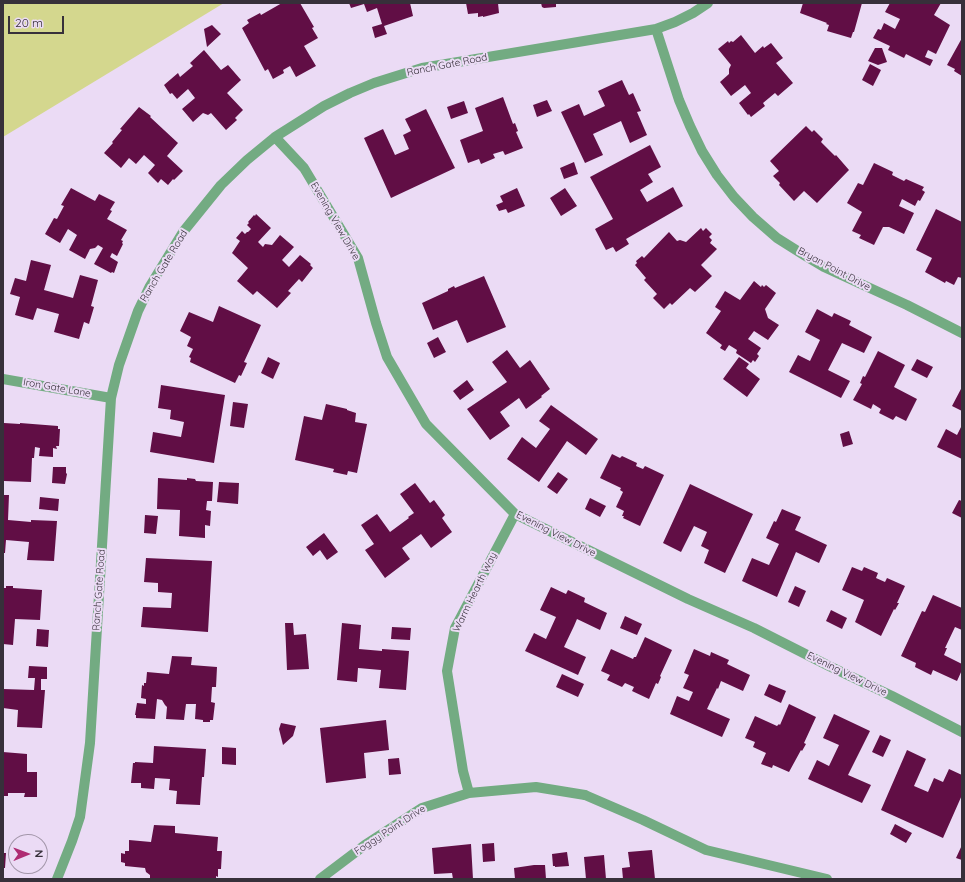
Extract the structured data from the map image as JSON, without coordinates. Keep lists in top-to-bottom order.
{
  "streets": {
    "street": [
      "Ranch Gate Road",
      "Evening View Drive",
      "Bryan Point Drive",
      "Iron Gate Lane",
      "Warm Hearth Way",
      "Foggy Point Drive"
    ]
  },
  "crossings": [
    ["Ranch Gate Road", "Evening View Drive"],
    ["Ranch Gate Road", "Bryan Point Drive"],
    ["Ranch Gate Road", "Iron Gate Lane"],
    ["Evening View Drive", "Warm Hearth Way"],
    ["Warm Hearth Way", "Foggy Point Drive"]
  ],
  "scale_bar": "20 m",
  "north": "right"
}
